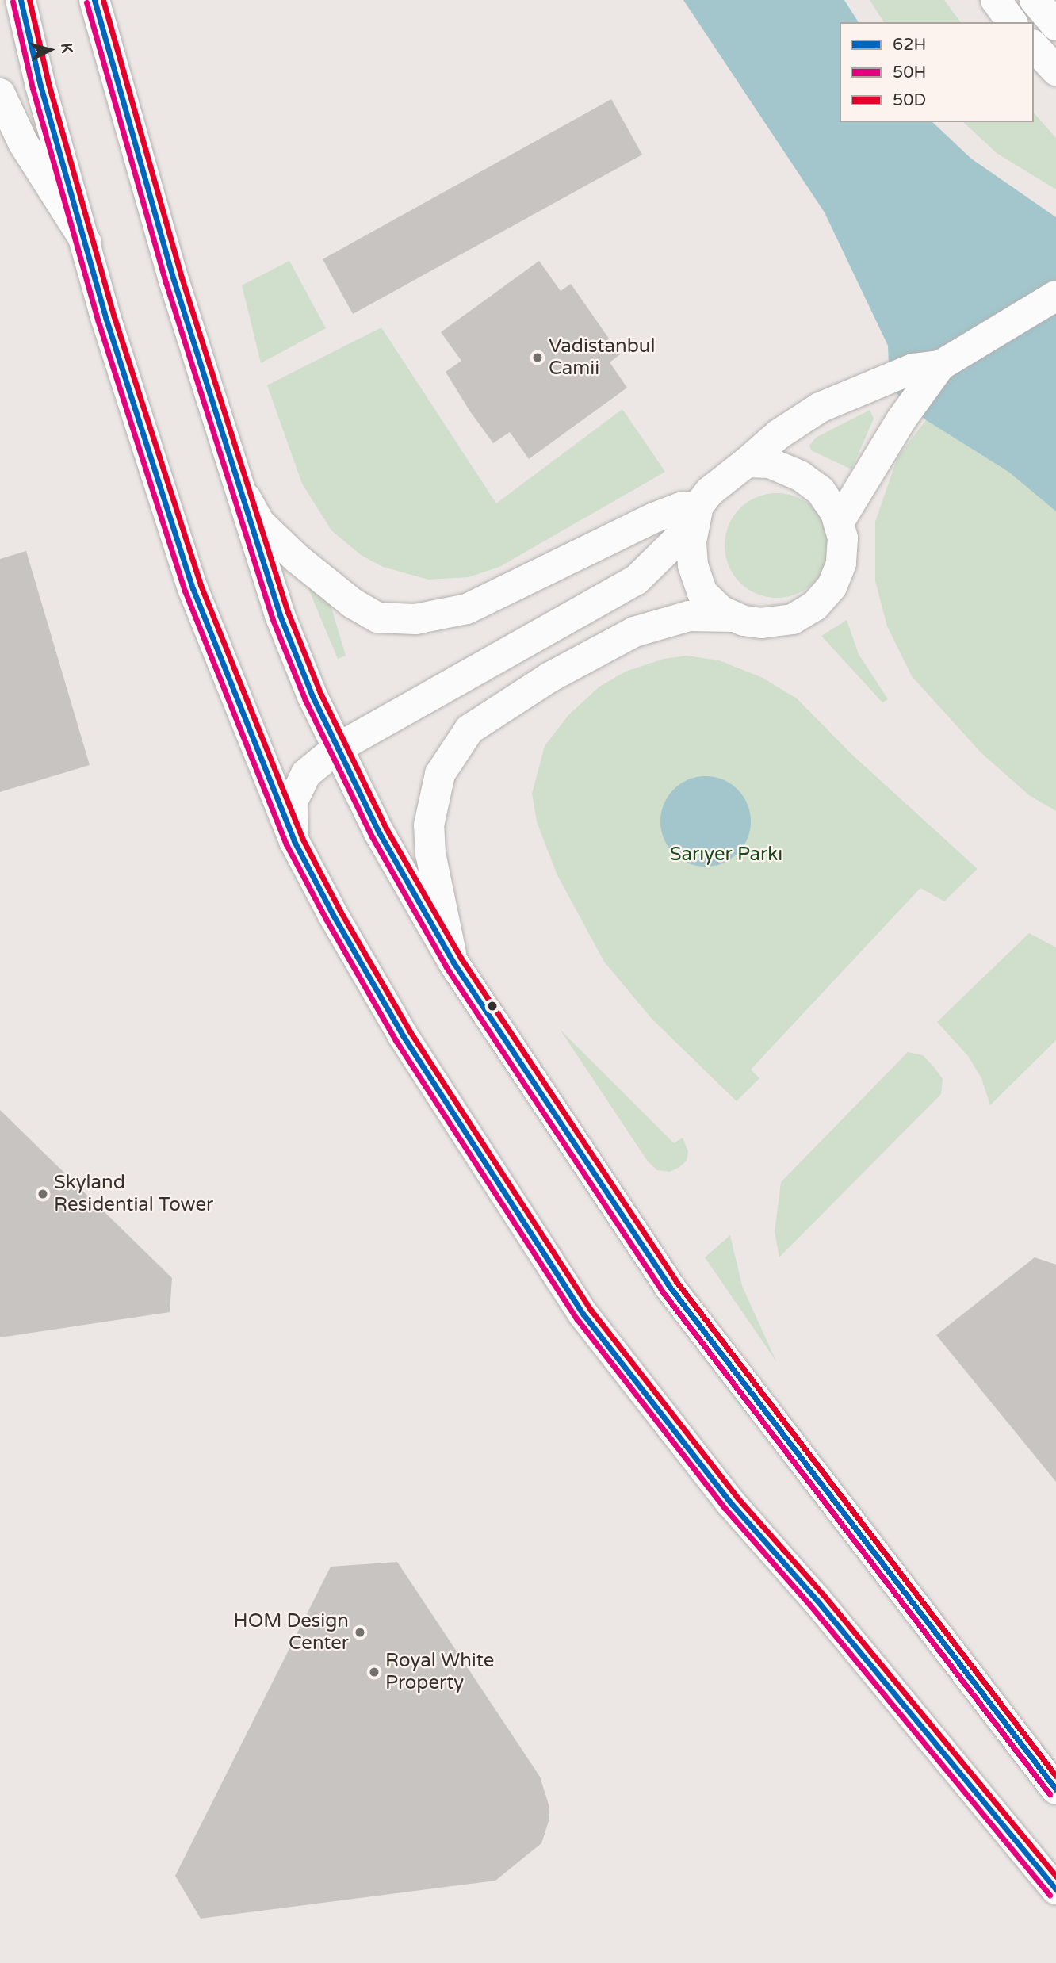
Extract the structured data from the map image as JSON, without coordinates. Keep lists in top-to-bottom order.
{
  "parks": ["Sarıyer Parkı"],
  "places": [
    "Vadistanbul Camii",
    "Skyland Residential Tower",
    "HOM Design Center",
    "Royal White Property"
  ],
  "lines": ["transit line 62H", "transit line 50D", "transit line 50H"],
  "legend": ["62H", "50H", "50D"],
  "north": "right"
}
